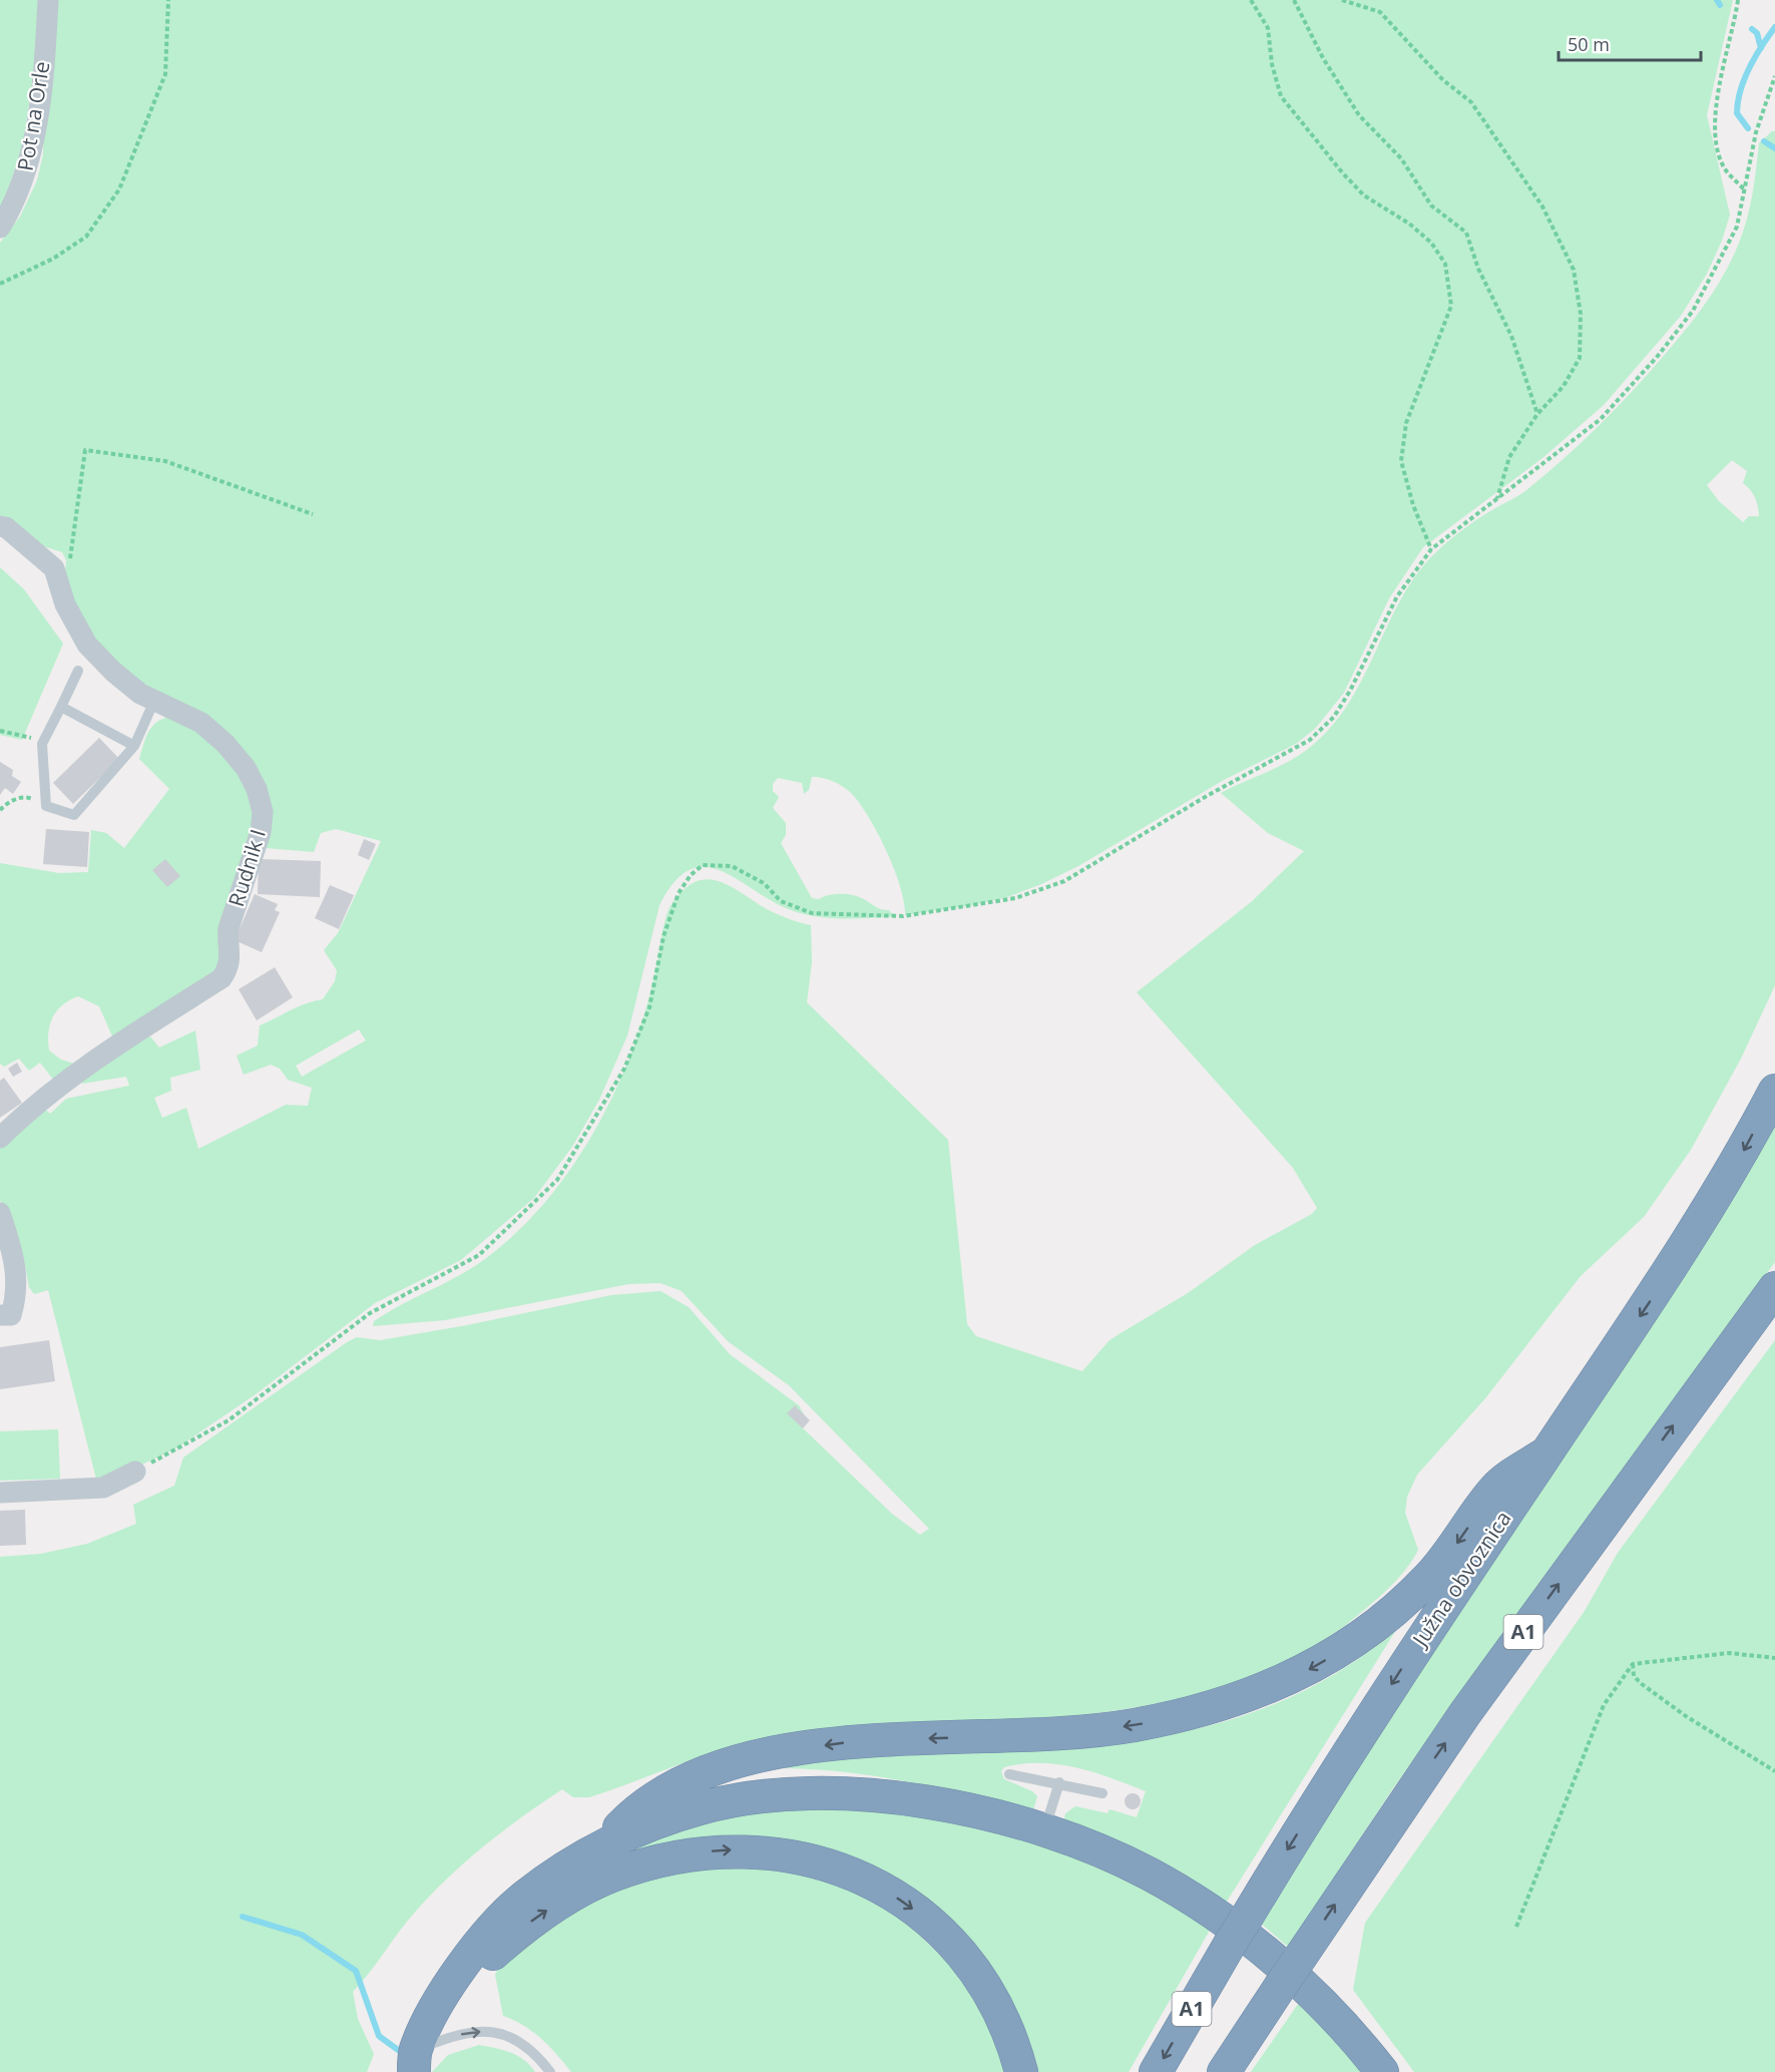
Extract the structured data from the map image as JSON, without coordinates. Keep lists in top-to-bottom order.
{
  "streets": {
    "highway": ["Južna obvoznica", "A1"],
    "street": ["Pot na Orle", "Rudnik I"]
  },
  "scale_bar": "50 m"
}
